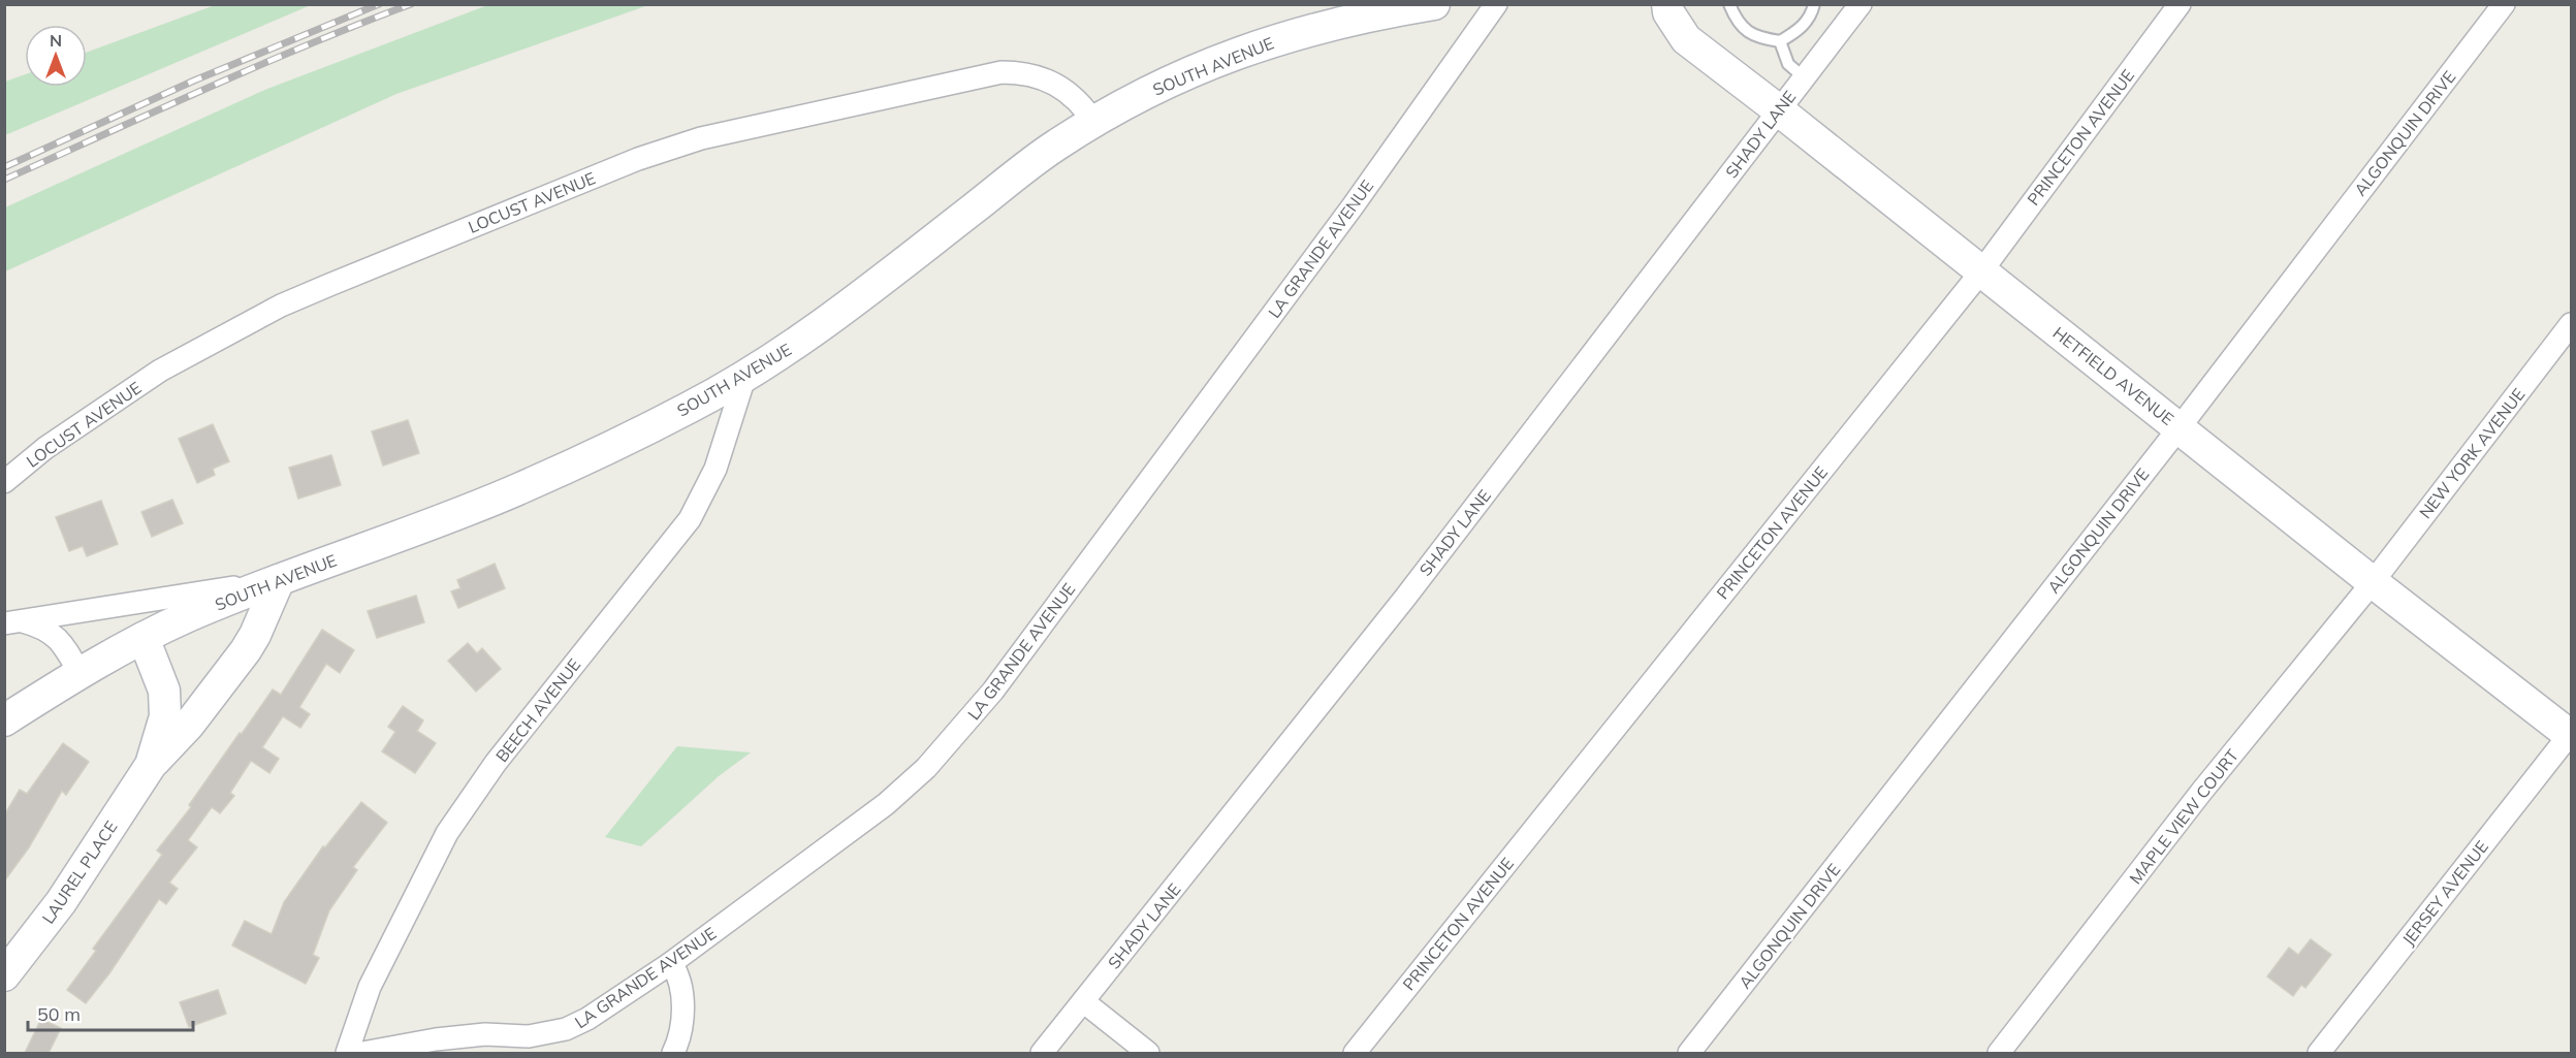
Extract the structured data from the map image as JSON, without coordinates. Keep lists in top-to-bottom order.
{
  "streets": {
    "street": [
      "SOUTH AVENUE",
      "ALGONQUIN DRIVE",
      "SHADY LANE",
      "PRINCETON AVENUE",
      "LOCUST AVENUE",
      "LA GRANDE AVENUE",
      "HETFIELD AVENUE",
      "NEW YORK AVENUE",
      "BEECH AVENUE",
      "MAPLE VIEW COURT",
      "LAUREL PLACE",
      "JERSEY AVENUE"
    ]
  },
  "crossings": [
    ["SOUTH AVENUE", "LOCUST AVENUE"],
    ["SOUTH AVENUE", "BEECH AVENUE"],
    ["SOUTH AVENUE", "LAUREL PLACE"],
    ["ALGONQUIN DRIVE", "HETFIELD AVENUE"],
    ["SHADY LANE", "HETFIELD AVENUE"],
    ["PRINCETON AVENUE", "HETFIELD AVENUE"],
    ["HETFIELD AVENUE", "NEW YORK AVENUE"],
    ["HETFIELD AVENUE", "MAPLE VIEW COURT"],
    ["HETFIELD AVENUE", "JERSEY AVENUE"],
    ["NEW YORK AVENUE", "MAPLE VIEW COURT"]
  ],
  "scale_bar": "50 m",
  "north": "top"
}
